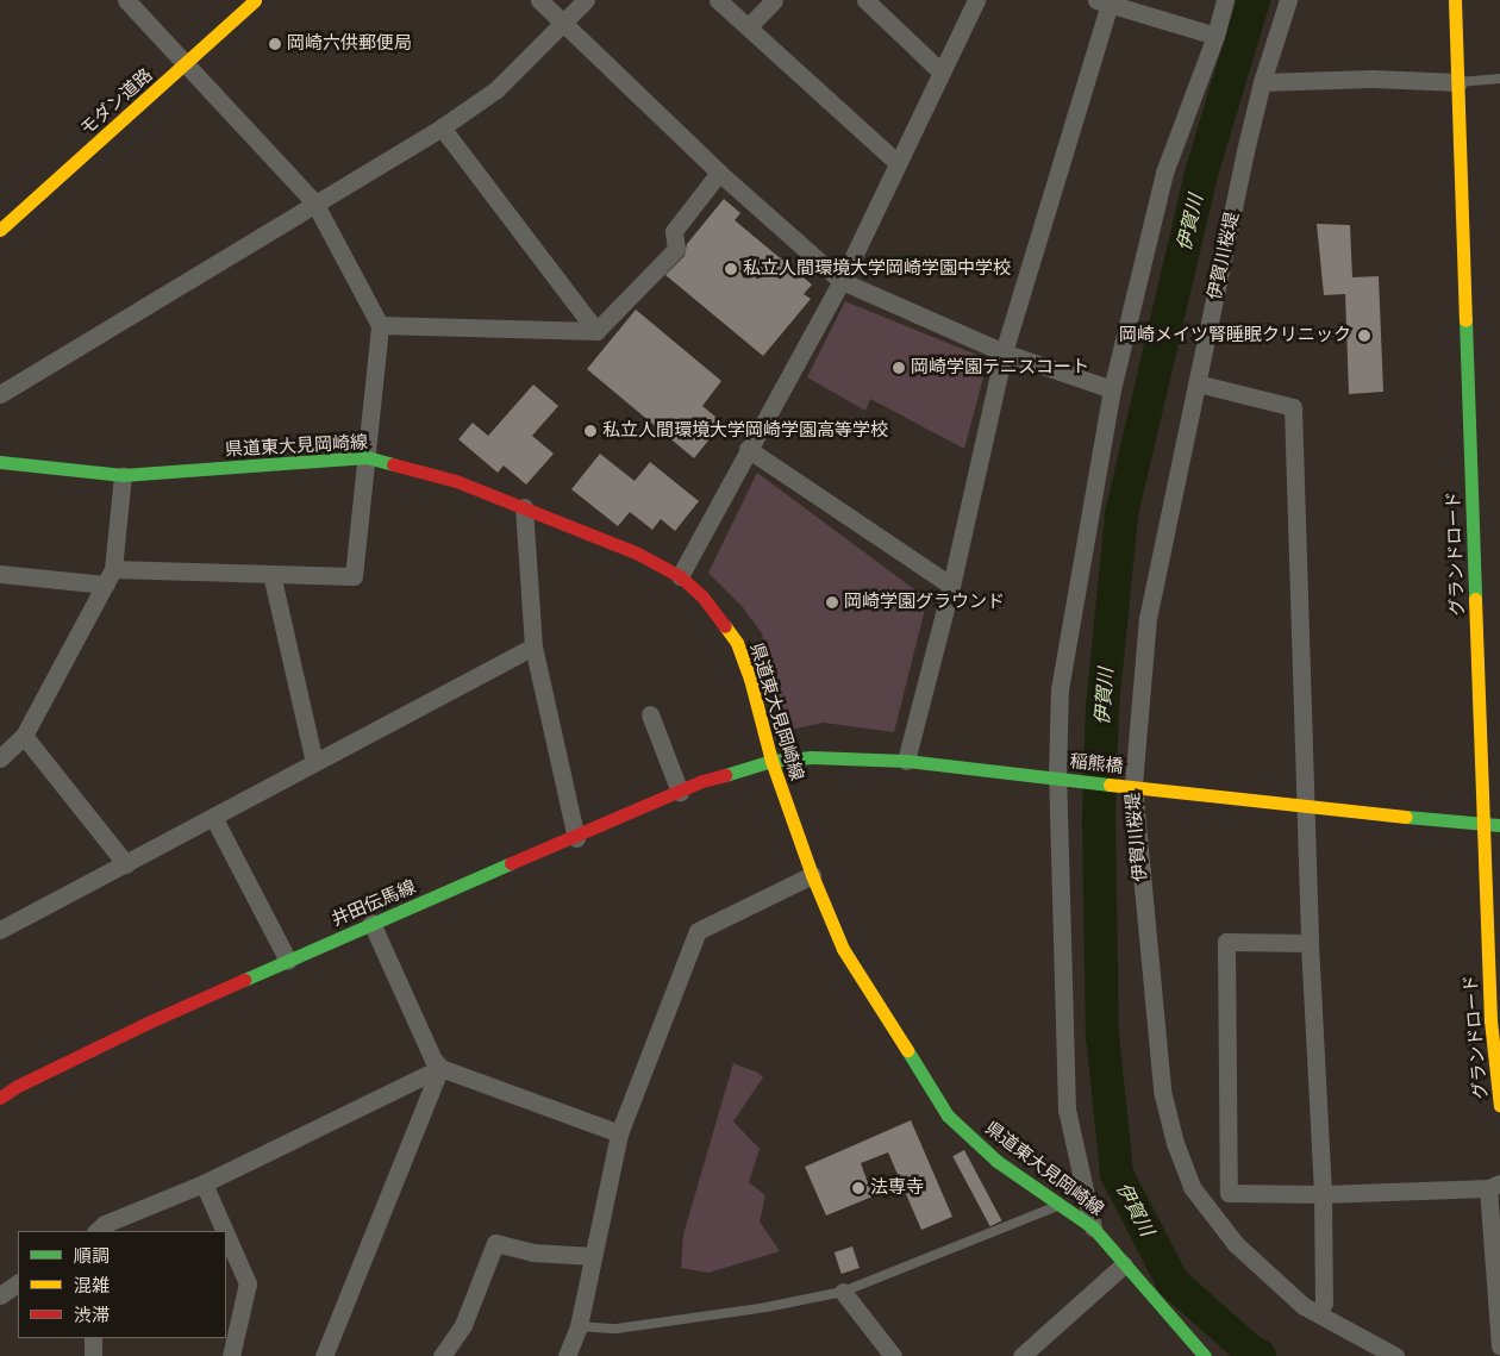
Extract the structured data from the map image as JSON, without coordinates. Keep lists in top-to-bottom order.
{
  "streets": {
    "street": [
      "モダン道路",
      "伊賀川桜堤",
      "県道東大見岡崎線",
      "グランドロード",
      "稲熊橋",
      "井田伝馬線"
    ]
  },
  "crossings": [
    ["伊賀川桜堤", "稲熊橋"],
    ["県道東大見岡崎線", "井田伝馬線"],
    ["グランドロード", "稲熊橋"],
    ["稲熊橋", "井田伝馬線"]
  ],
  "water": ["伊賀川"],
  "places": [
    "岡崎六供郵便局",
    "私立人間環境大学岡崎学園中学校",
    "岡崎メイツ腎睡眠クリニック",
    "岡崎学園テニスコート",
    "私立人間環境大学岡崎学園高等学校",
    "岡崎学園グラウンド",
    "法専寺"
  ],
  "legend": ["順調", "混雑", "渋滞"]
}
